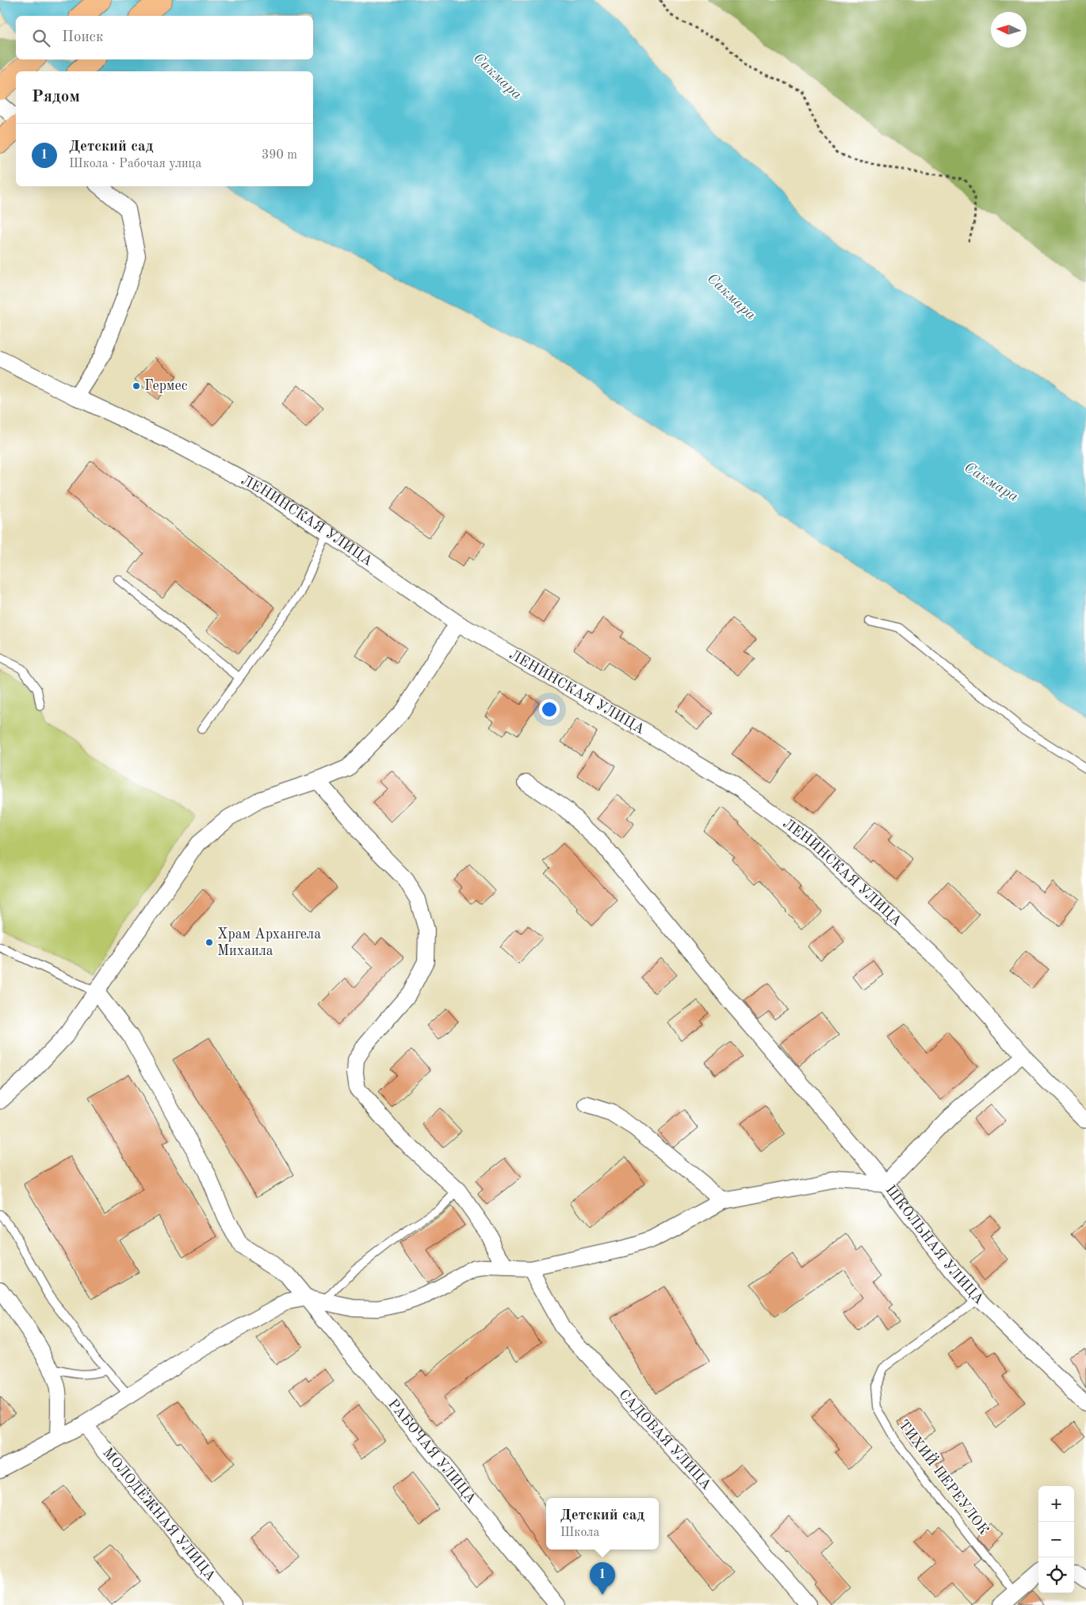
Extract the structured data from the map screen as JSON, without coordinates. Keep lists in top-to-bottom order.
{
  "streets": {
    "street": [
      "ЛЕНИНСКАЯ УЛИЦА",
      "ШКОЛЬНАЯ УЛИЦА",
      "САДОВАЯ УЛИЦА",
      "РАБОЧАЯ УЛИЦА",
      "МОЛОДЁЖНАЯ УЛИЦА"
    ],
    "lane": ["ТИХИЙ ПЕРЕУЛОК"]
  },
  "crossings": [
    ["ЛЕНИНСКАЯ УЛИЦА", "ШКОЛЬНАЯ УЛИЦА"],
    ["ШКОЛЬНАЯ УЛИЦА", "ТИХИЙ ПЕРЕУЛОК"]
  ],
  "water": ["Сакмара"],
  "places": ["Гермес", "Храм Архангела Михаила"],
  "north": "left",
  "page": {
    "search": "Поиск",
    "heading": "Рядом",
    "list": [
      {
        "mark": "1",
        "name": "Детский сад",
        "note": "Школа · Рабочая улица",
        "value": "390 m"
      }
    ],
    "map_buttons": ["+", "−"],
    "popup": ["Детский сад", "Школа"],
    "pins": "1"
  }
}
